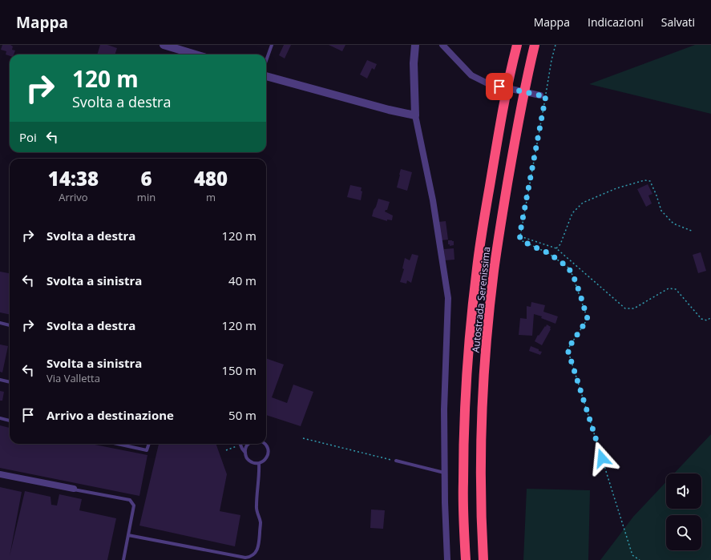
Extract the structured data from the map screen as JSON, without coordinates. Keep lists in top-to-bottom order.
{
  "streets": {
    "highway": ["Autostrada Serenissima"]
  },
  "page": {
    "header": "Mappa",
    "nav": ["Mappa", "Indicazioni", "Salvati"],
    "turn": ["120 m", "Svolta a destra"],
    "then": "Poi",
    "eta": [
      "14:38",
      "Arrivo",
      "6",
      "min",
      "480",
      "m"
    ],
    "list": [
      {
        "name": "Svolta a destra",
        "value": "120 m"
      },
      {
        "name": "Svolta a sinistra",
        "value": "40 m"
      },
      {
        "name": "Svolta a destra",
        "value": "120 m"
      },
      {
        "name": "Svolta a sinistra",
        "note": "Via Valletta",
        "value": "150 m"
      },
      {
        "name": "Arrivo a destinazione",
        "value": "50 m"
      }
    ]
  }
}
